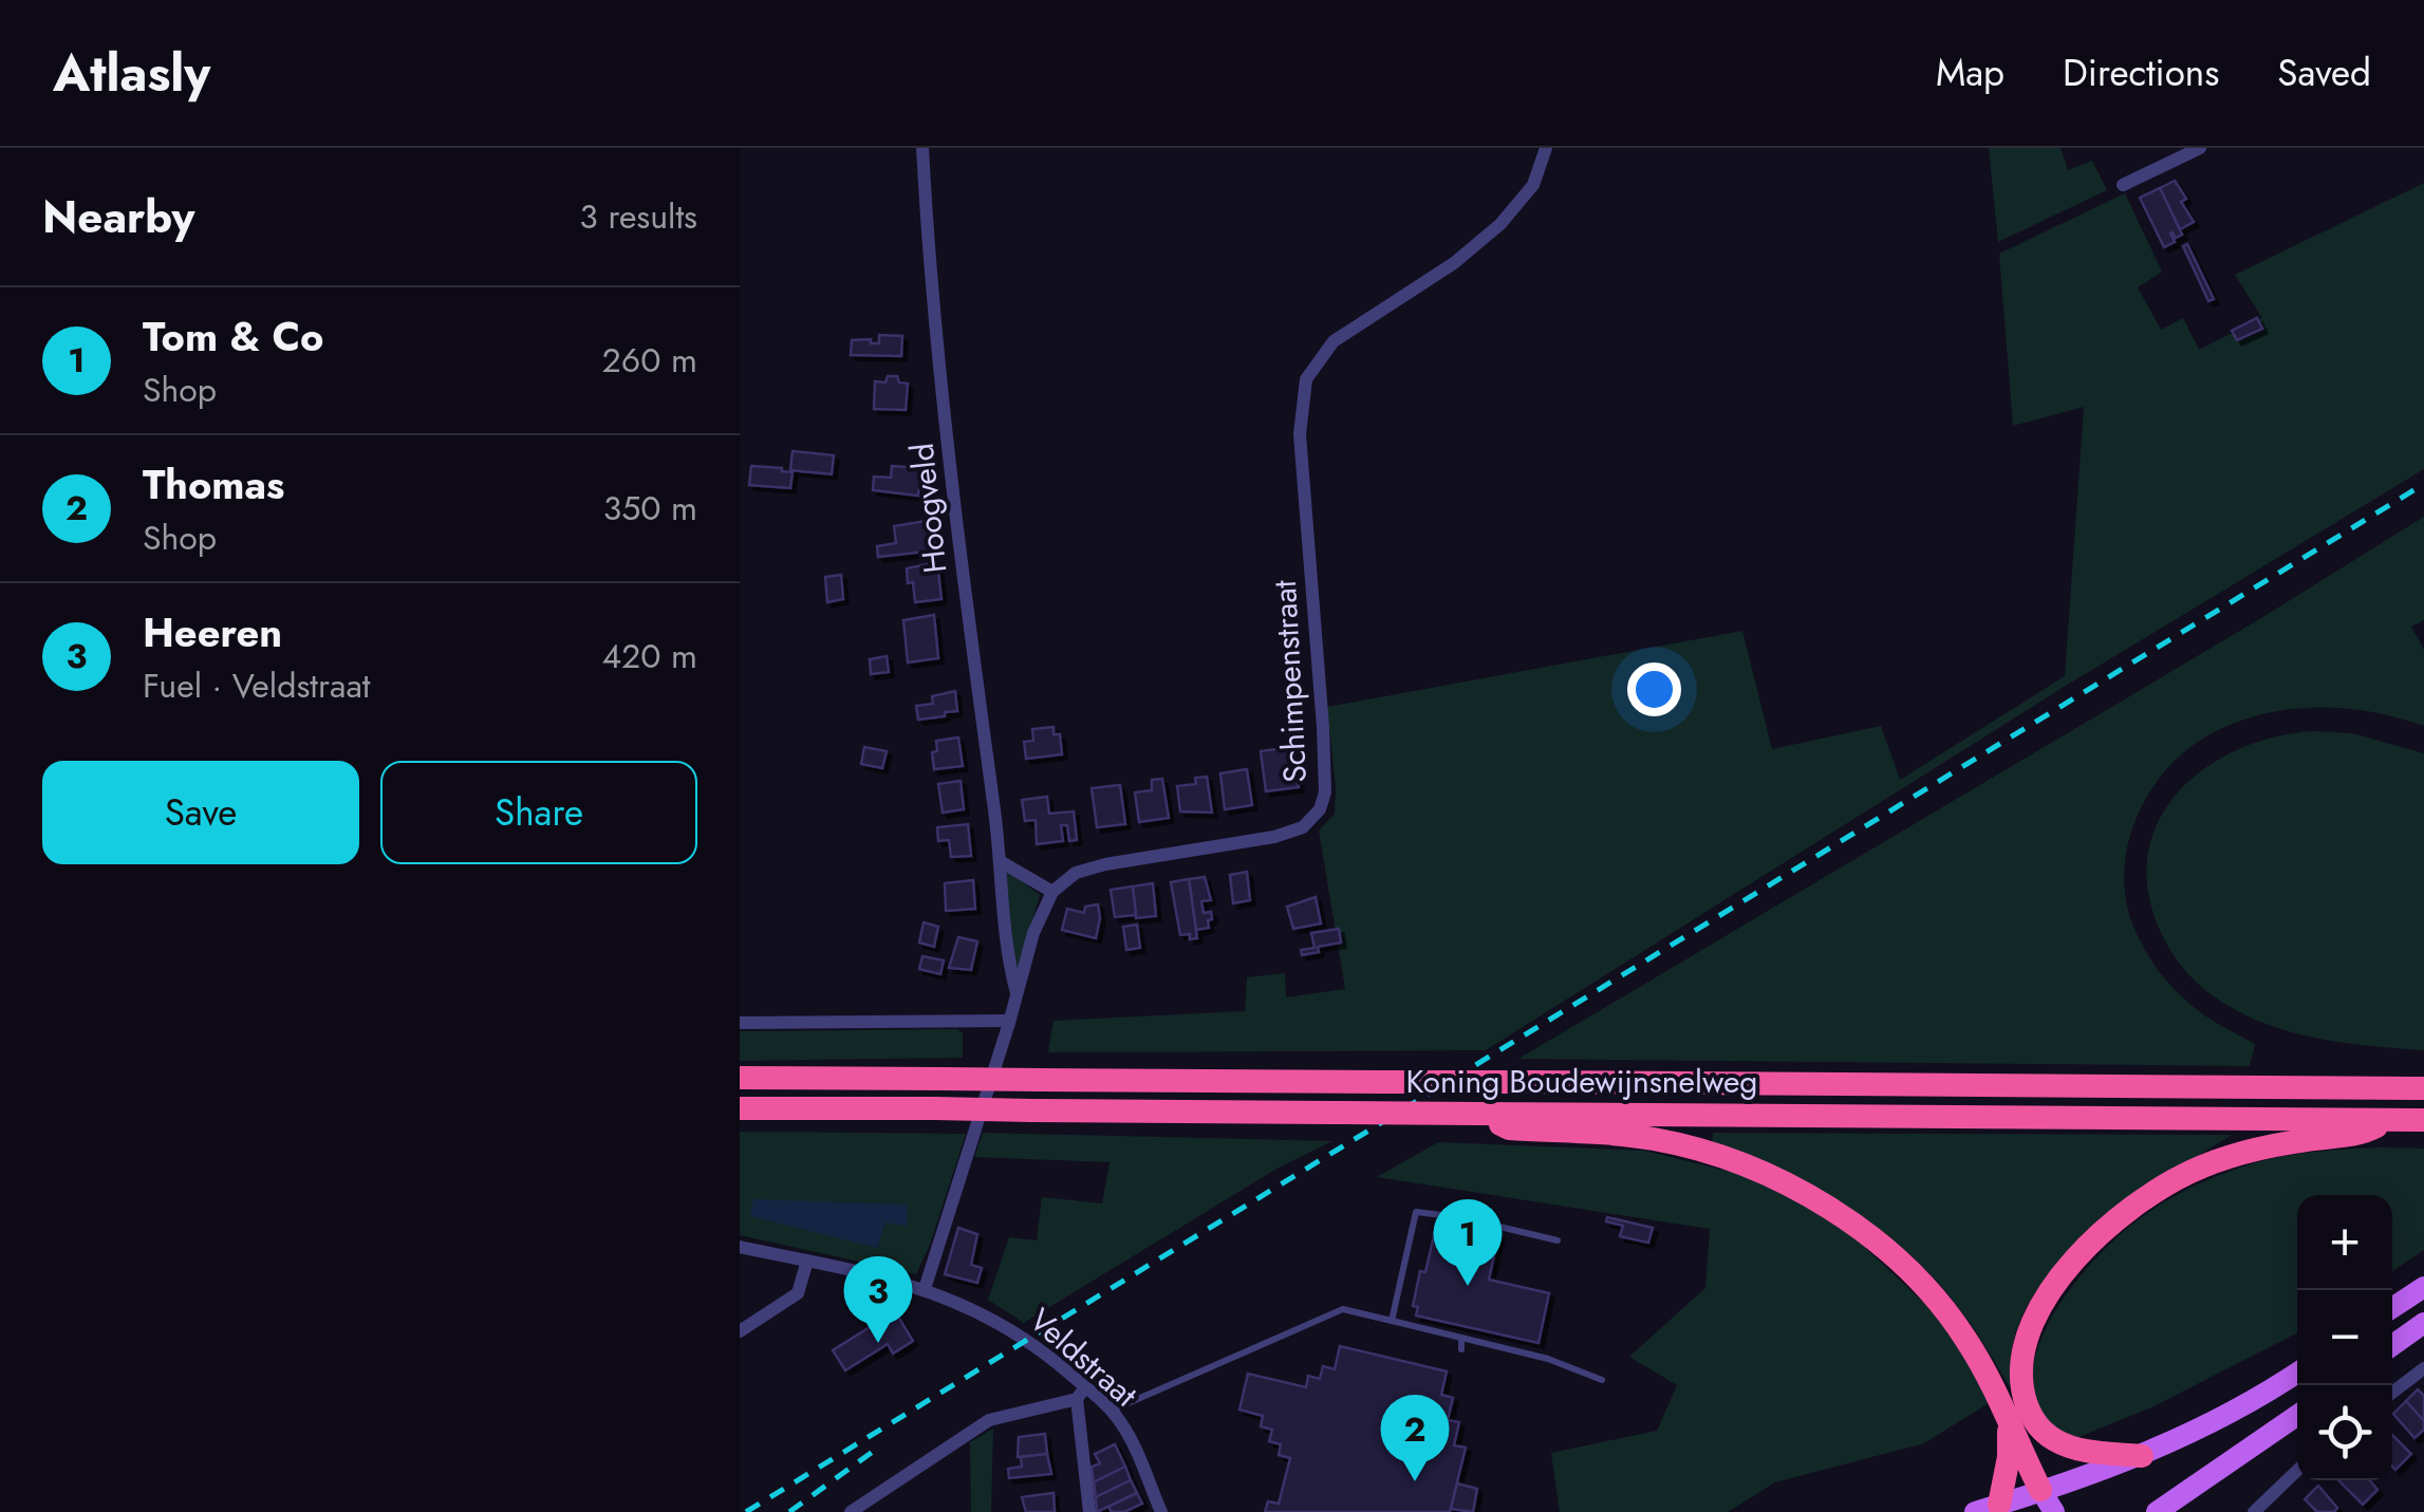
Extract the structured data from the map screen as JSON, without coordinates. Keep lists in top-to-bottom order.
{
  "streets": {
    "highway": ["Koning Boudewijnsnelweg"],
    "street": ["Hoogveld", "Schimpenstraat", "Veldstraat"]
  },
  "page": {
    "header": "Atlasly",
    "nav": ["Map", "Directions", "Saved"],
    "heading": ["Nearby", "3 results"],
    "list": [
      {
        "mark": "1",
        "name": "Tom & Co",
        "note": "Shop",
        "value": "260 m"
      },
      {
        "mark": "2",
        "name": "Thomas",
        "note": "Shop",
        "value": "350 m"
      },
      {
        "mark": "3",
        "name": "Heeren",
        "note": "Fuel · Veldstraat",
        "value": "420 m"
      }
    ],
    "buttons": ["Save", "Share"],
    "map_buttons": ["+", "−"],
    "pins": ["1", "3", "2"]
  }
}
